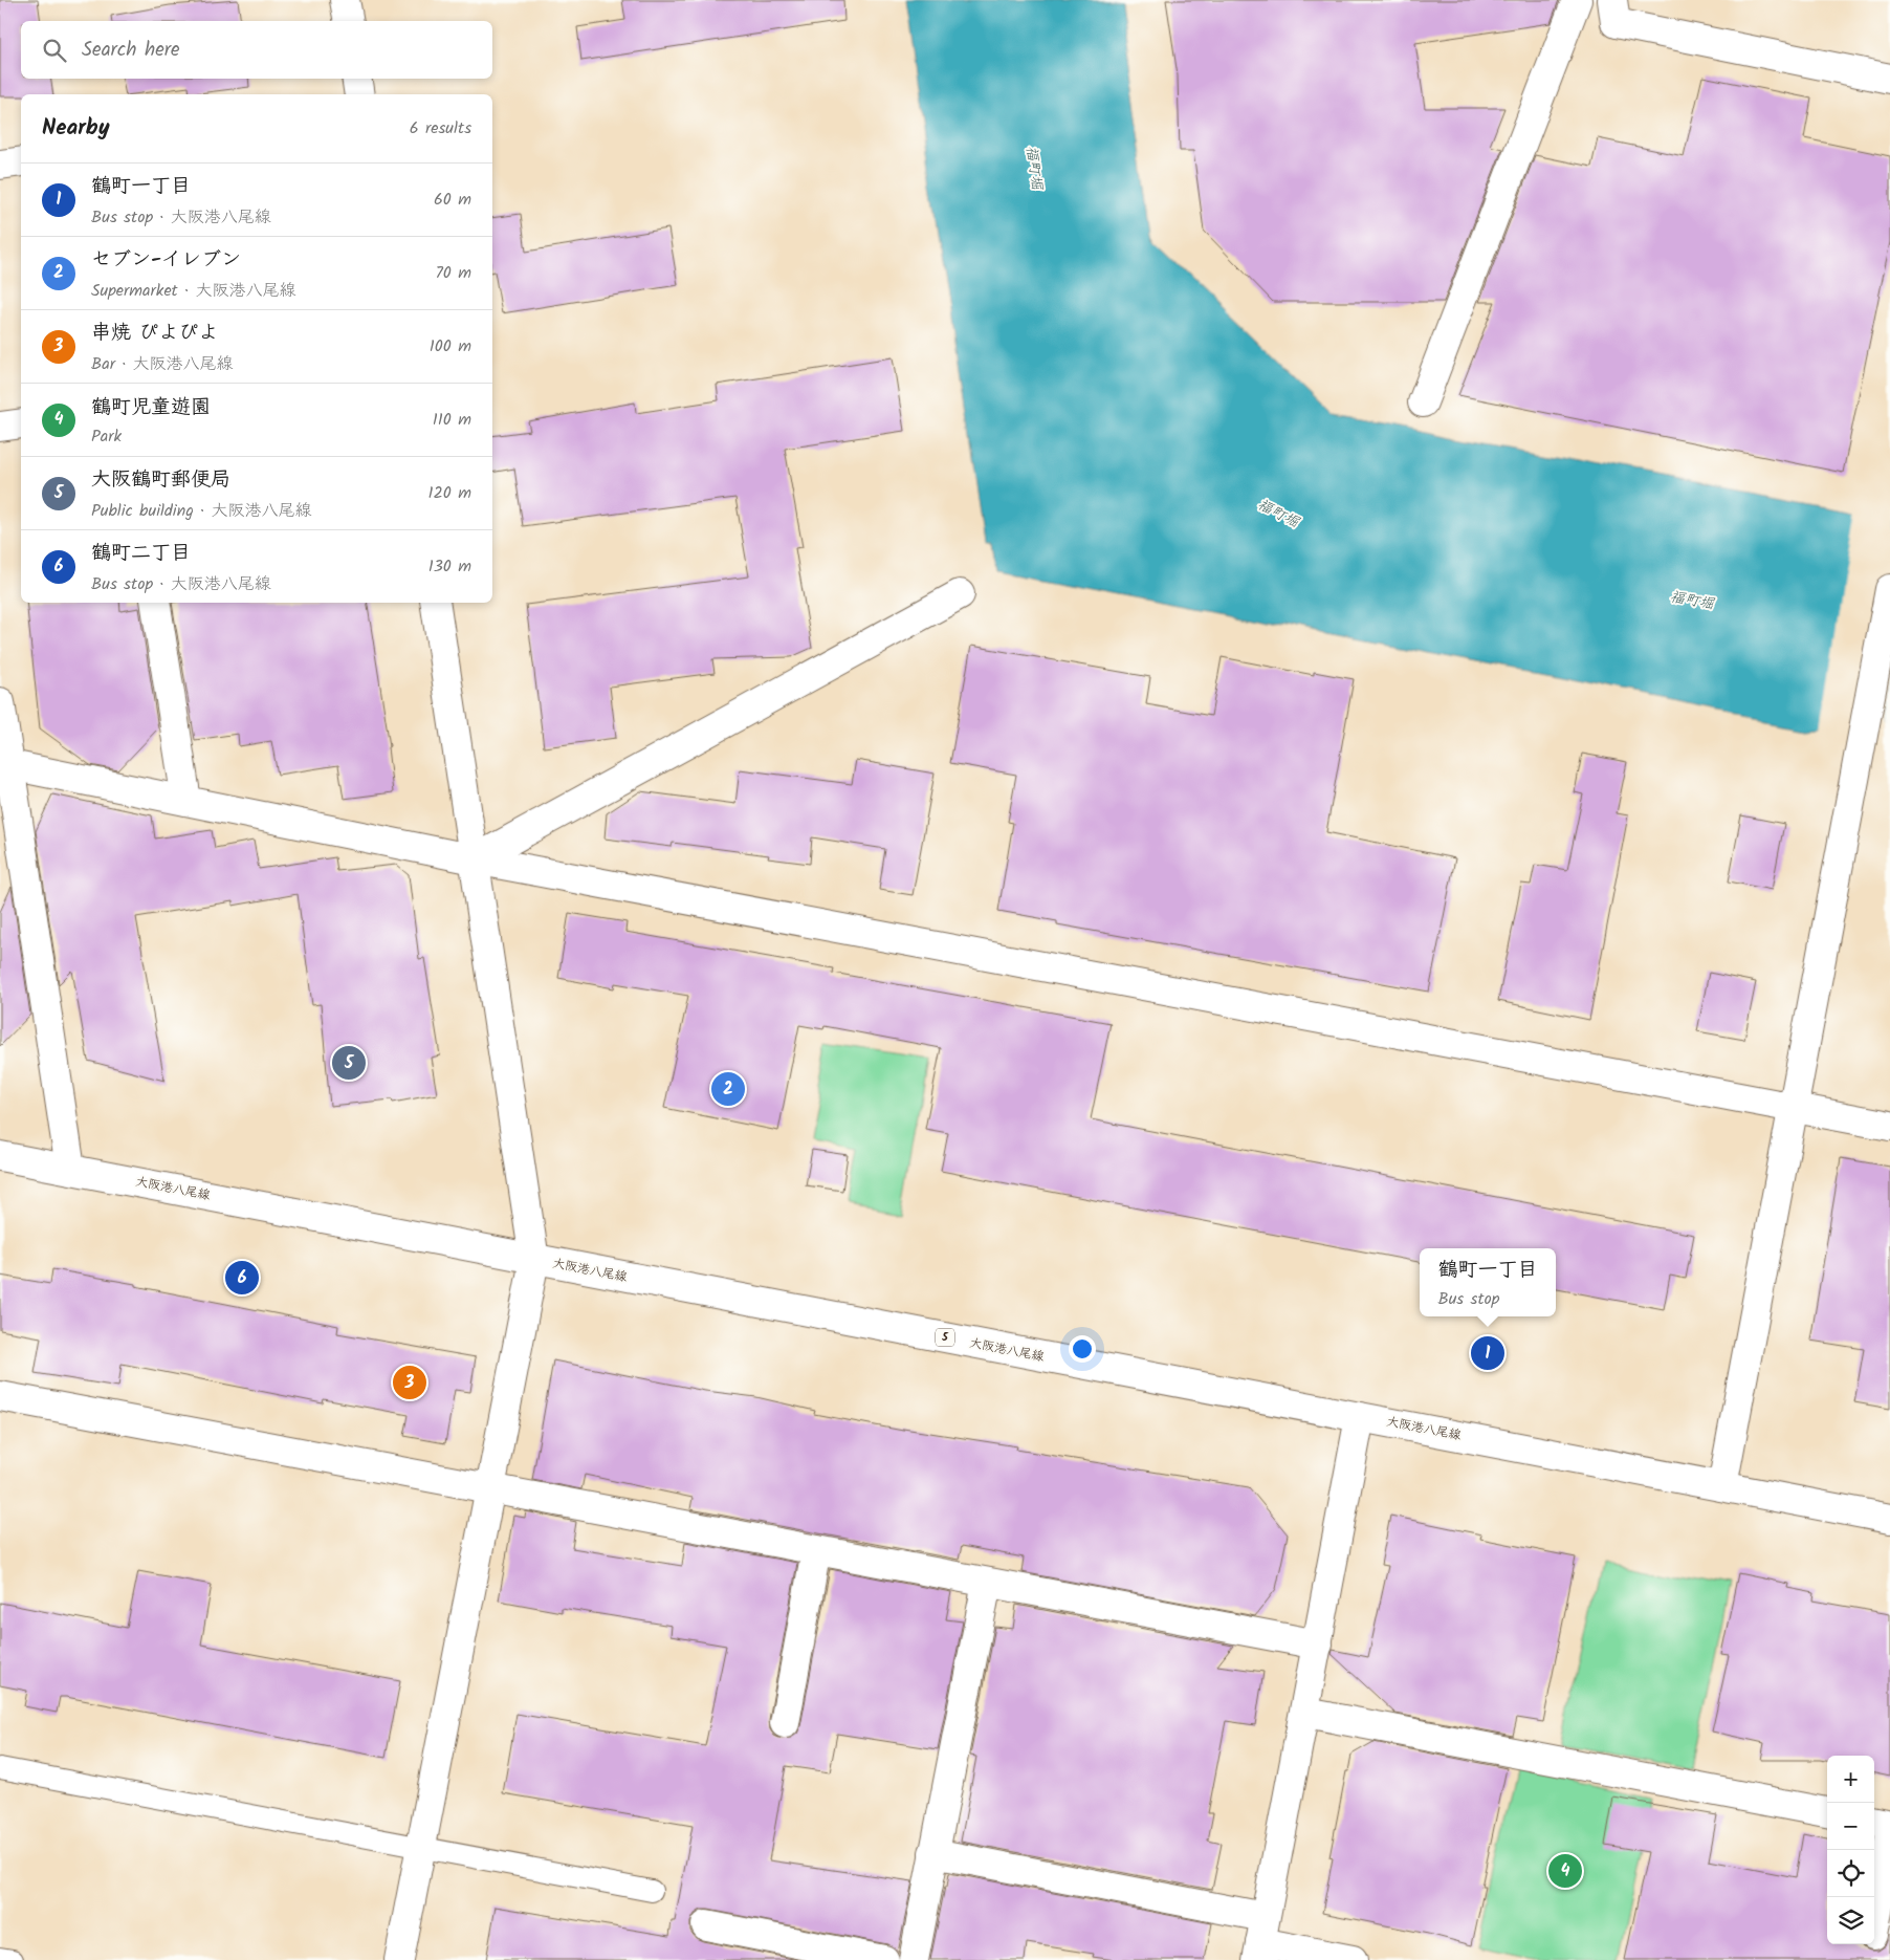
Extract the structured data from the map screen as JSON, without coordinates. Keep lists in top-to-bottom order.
{
  "streets": {
    "street": ["大阪港八尾線", "5"]
  },
  "water": ["福町堀"],
  "page": {
    "search": "Search here",
    "heading": ["Nearby", "6 results"],
    "list": [
      {
        "mark": "1",
        "name": "鶴町一丁目",
        "note": "Bus stop · 大阪港八尾線",
        "value": "60 m"
      },
      {
        "mark": "2",
        "name": "セブン-イレブン",
        "note": "Supermarket · 大阪港八尾線",
        "value": "70 m"
      },
      {
        "mark": "3",
        "name": "串焼 ぴよぴよ",
        "note": "Bar · 大阪港八尾線",
        "value": "100 m"
      },
      {
        "mark": "4",
        "name": "鶴町児童遊園",
        "note": "Park",
        "value": "110 m"
      },
      {
        "mark": "5",
        "name": "大阪鶴町郵便局",
        "note": "Public building · 大阪港八尾線",
        "value": "120 m"
      },
      {
        "mark": "6",
        "name": "鶴町二丁目",
        "note": "Bus stop · 大阪港八尾線",
        "value": "130 m"
      }
    ],
    "pins": [
      "5",
      "2",
      "6",
      "1",
      "3",
      "4"
    ],
    "popup": ["鶴町一丁目", "Bus stop"],
    "map_buttons": ["+", "−"]
  }
}
